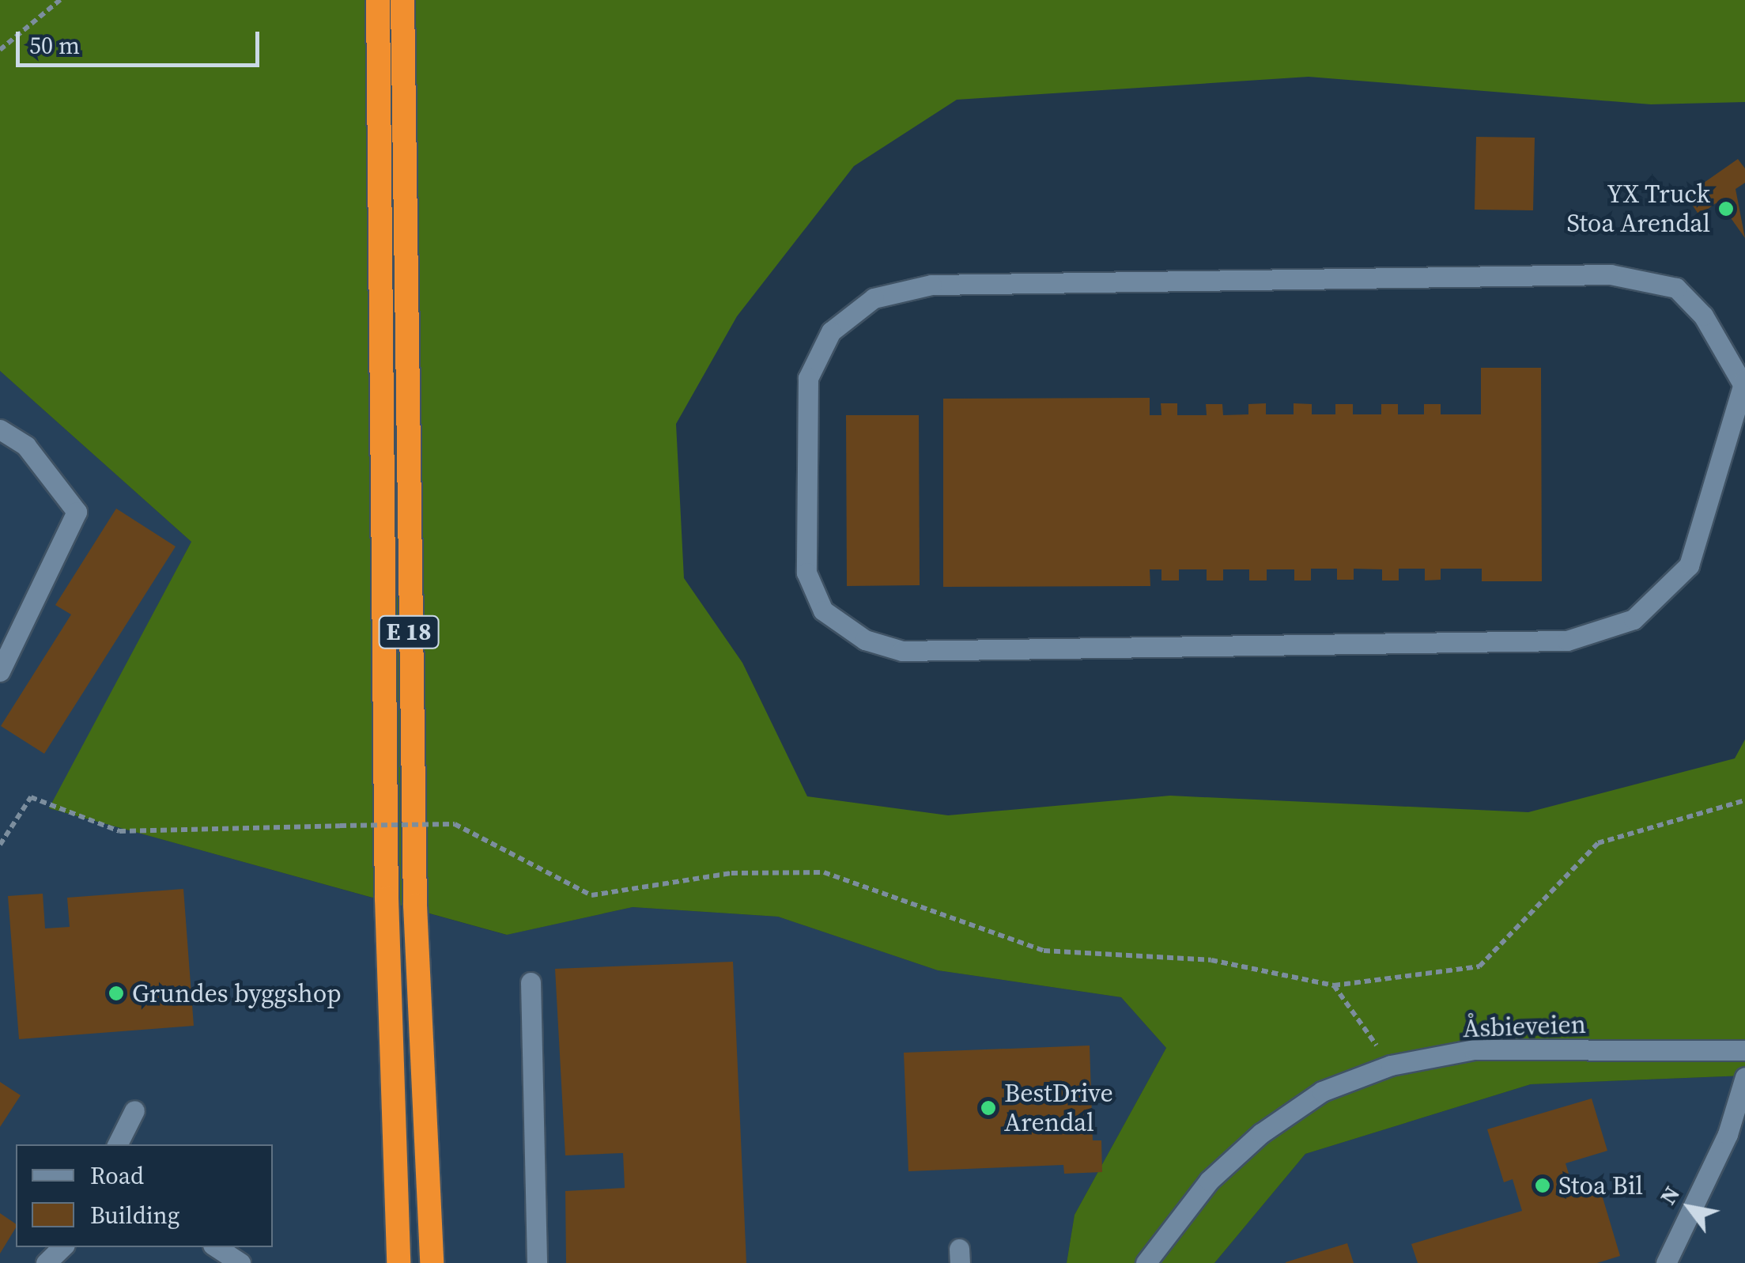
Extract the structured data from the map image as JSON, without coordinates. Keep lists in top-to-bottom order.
{
  "streets": {
    "highway": ["E 18"],
    "street": ["Åsbieveien"]
  },
  "places": [
    "YX Truck Stoa Arendal",
    "Grundes byggshop",
    "BestDrive Arendal",
    "Stoa Bil"
  ],
  "legend": ["Road", "Building"],
  "scale_bar": "50 m",
  "north": "top left"
}
